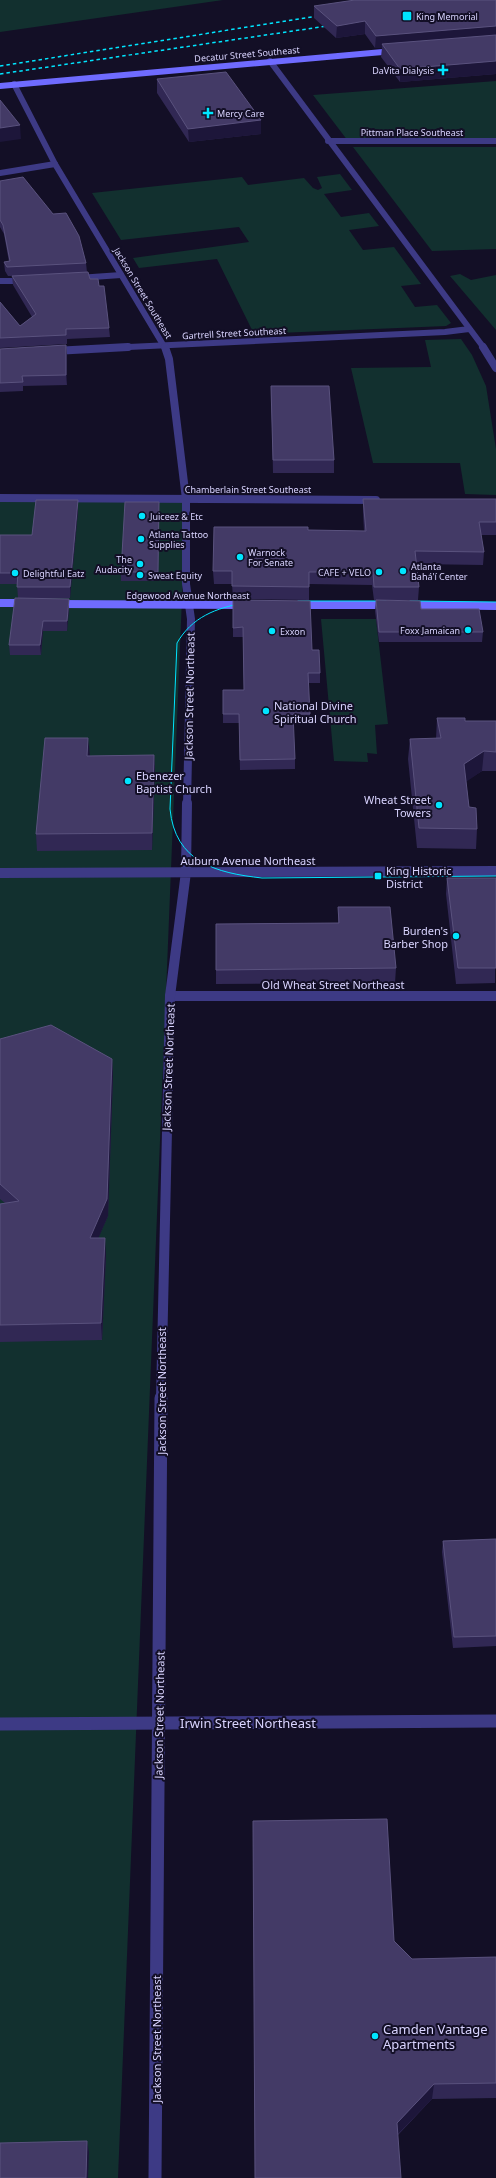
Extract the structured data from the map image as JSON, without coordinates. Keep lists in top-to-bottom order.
{
  "streets": {
    "main road": ["Decatur Street Southeast", "Edgewood Avenue Northeast"],
    "street": [
      "Pittman Place Southeast",
      "Jackson Street Southeast",
      "Gartrell Street Southeast",
      "Chamberlain Street Southeast",
      "Jackson Street Northeast",
      "Auburn Avenue Northeast",
      "Old Wheat Street Northeast",
      "Irwin Street Northeast"
    ]
  },
  "crossings": [
    ["Decatur Street Southeast", "Jackson Street Southeast"],
    ["Jackson Street Southeast", "Gartrell Street Southeast"],
    ["Jackson Street Southeast", "Chamberlain Street Southeast"],
    ["Jackson Street Southeast", "Edgewood Avenue Northeast"],
    ["Jackson Street Southeast", "Jackson Street Northeast"],
    ["Edgewood Avenue Northeast", "Jackson Street Northeast"],
    ["Jackson Street Northeast", "Auburn Avenue Northeast"],
    ["Jackson Street Northeast", "Old Wheat Street Northeast"],
    ["Jackson Street Northeast", "Irwin Street Northeast"]
  ],
  "places": {
    "transit": ["King Memorial", "King Historic District"],
    "health": ["DaVita Dialysis", "Mercy Care"],
    "other": [
      "Juiceez & Etc",
      "Atlanta Tattoo Supplies",
      "Warnock For Senate",
      "The Audacity",
      "Atlanta Bahá'í Center",
      "CAFE + VELO",
      "Delightful Eatz",
      "Sweat Equity",
      "Foxx Jamaican",
      "Exxon",
      "National Divine Spiritual Church",
      "Ebenezer Baptist Church",
      "Wheat Street Towers",
      "Burden's Barber Shop",
      "Camden Vantage Apartments"
    ]
  }
}
